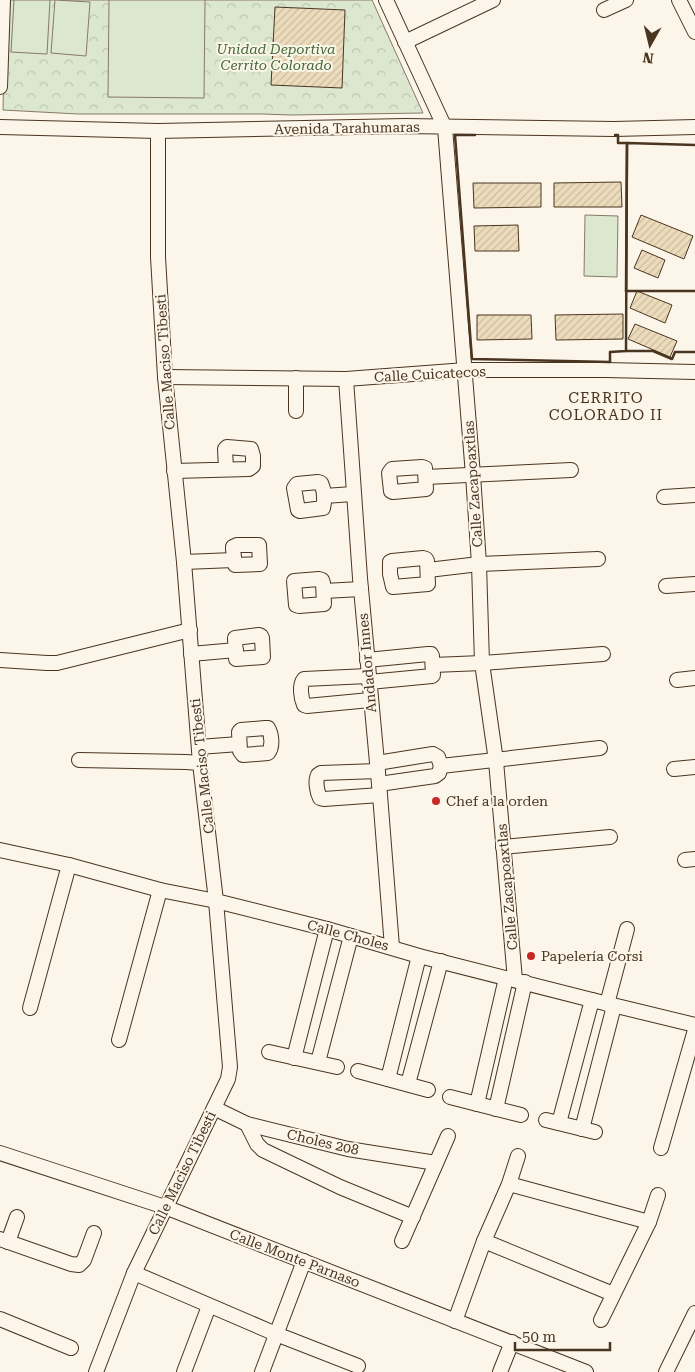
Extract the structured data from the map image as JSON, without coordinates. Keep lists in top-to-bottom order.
{
  "streets": {
    "street": [
      "Avenida Tarahumaras",
      "Calle Maciso Tibesti",
      "Calle Cuicatecos",
      "Calle Zacapoaxtlas",
      "Andador Innes",
      "Calle Choles",
      "Choles 208",
      "Calle Monte Parnaso"
    ]
  },
  "crossings": [
    ["Avenida Tarahumaras", "Calle Maciso Tibesti"],
    ["Avenida Tarahumaras", "Calle Zacapoaxtlas"],
    ["Calle Maciso Tibesti", "Calle Cuicatecos"],
    ["Calle Maciso Tibesti", "Calle Choles"],
    ["Calle Maciso Tibesti", "Choles 208"],
    ["Calle Maciso Tibesti", "Calle Monte Parnaso"],
    ["Calle Cuicatecos", "Calle Zacapoaxtlas"],
    ["Calle Cuicatecos", "Andador Innes"],
    ["Calle Zacapoaxtlas", "Calle Choles"],
    ["Andador Innes", "Calle Choles"]
  ],
  "districts": ["CERRITO COLORADO II"],
  "parks": ["Unidad Deportiva Cerrito Colorado"],
  "places": ["Chef a la orden", "Papelería Corsi"],
  "scale_bar": "50 m",
  "north": "bottom"
}
